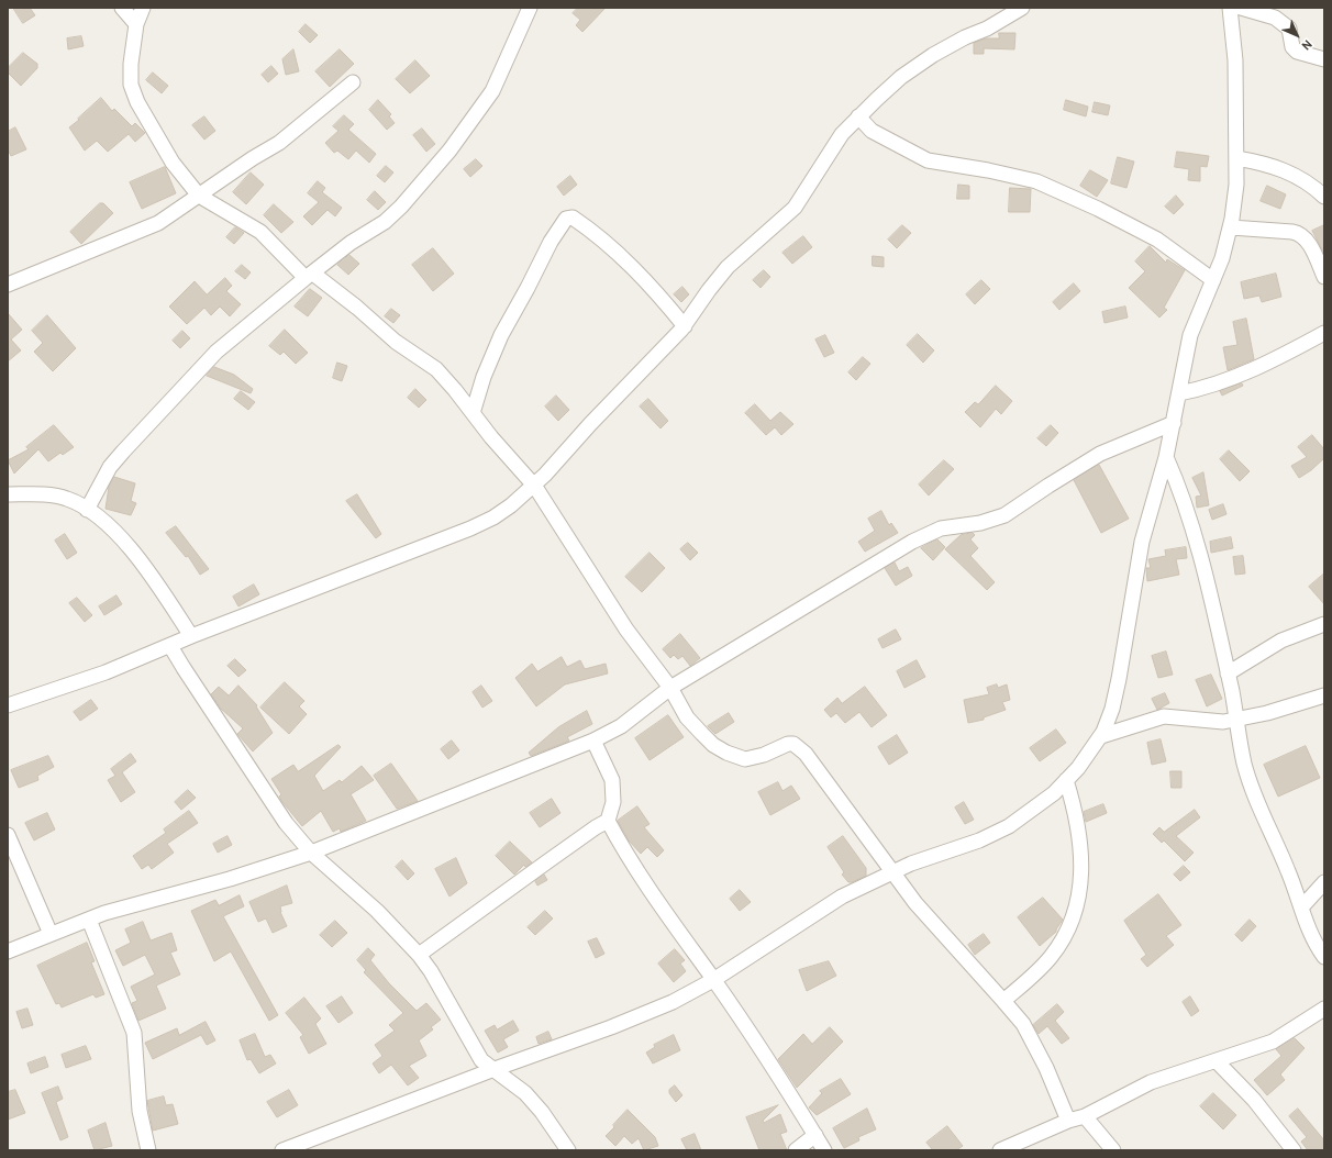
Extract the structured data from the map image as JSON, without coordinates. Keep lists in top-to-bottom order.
{
  "north": "bottom right"
}
